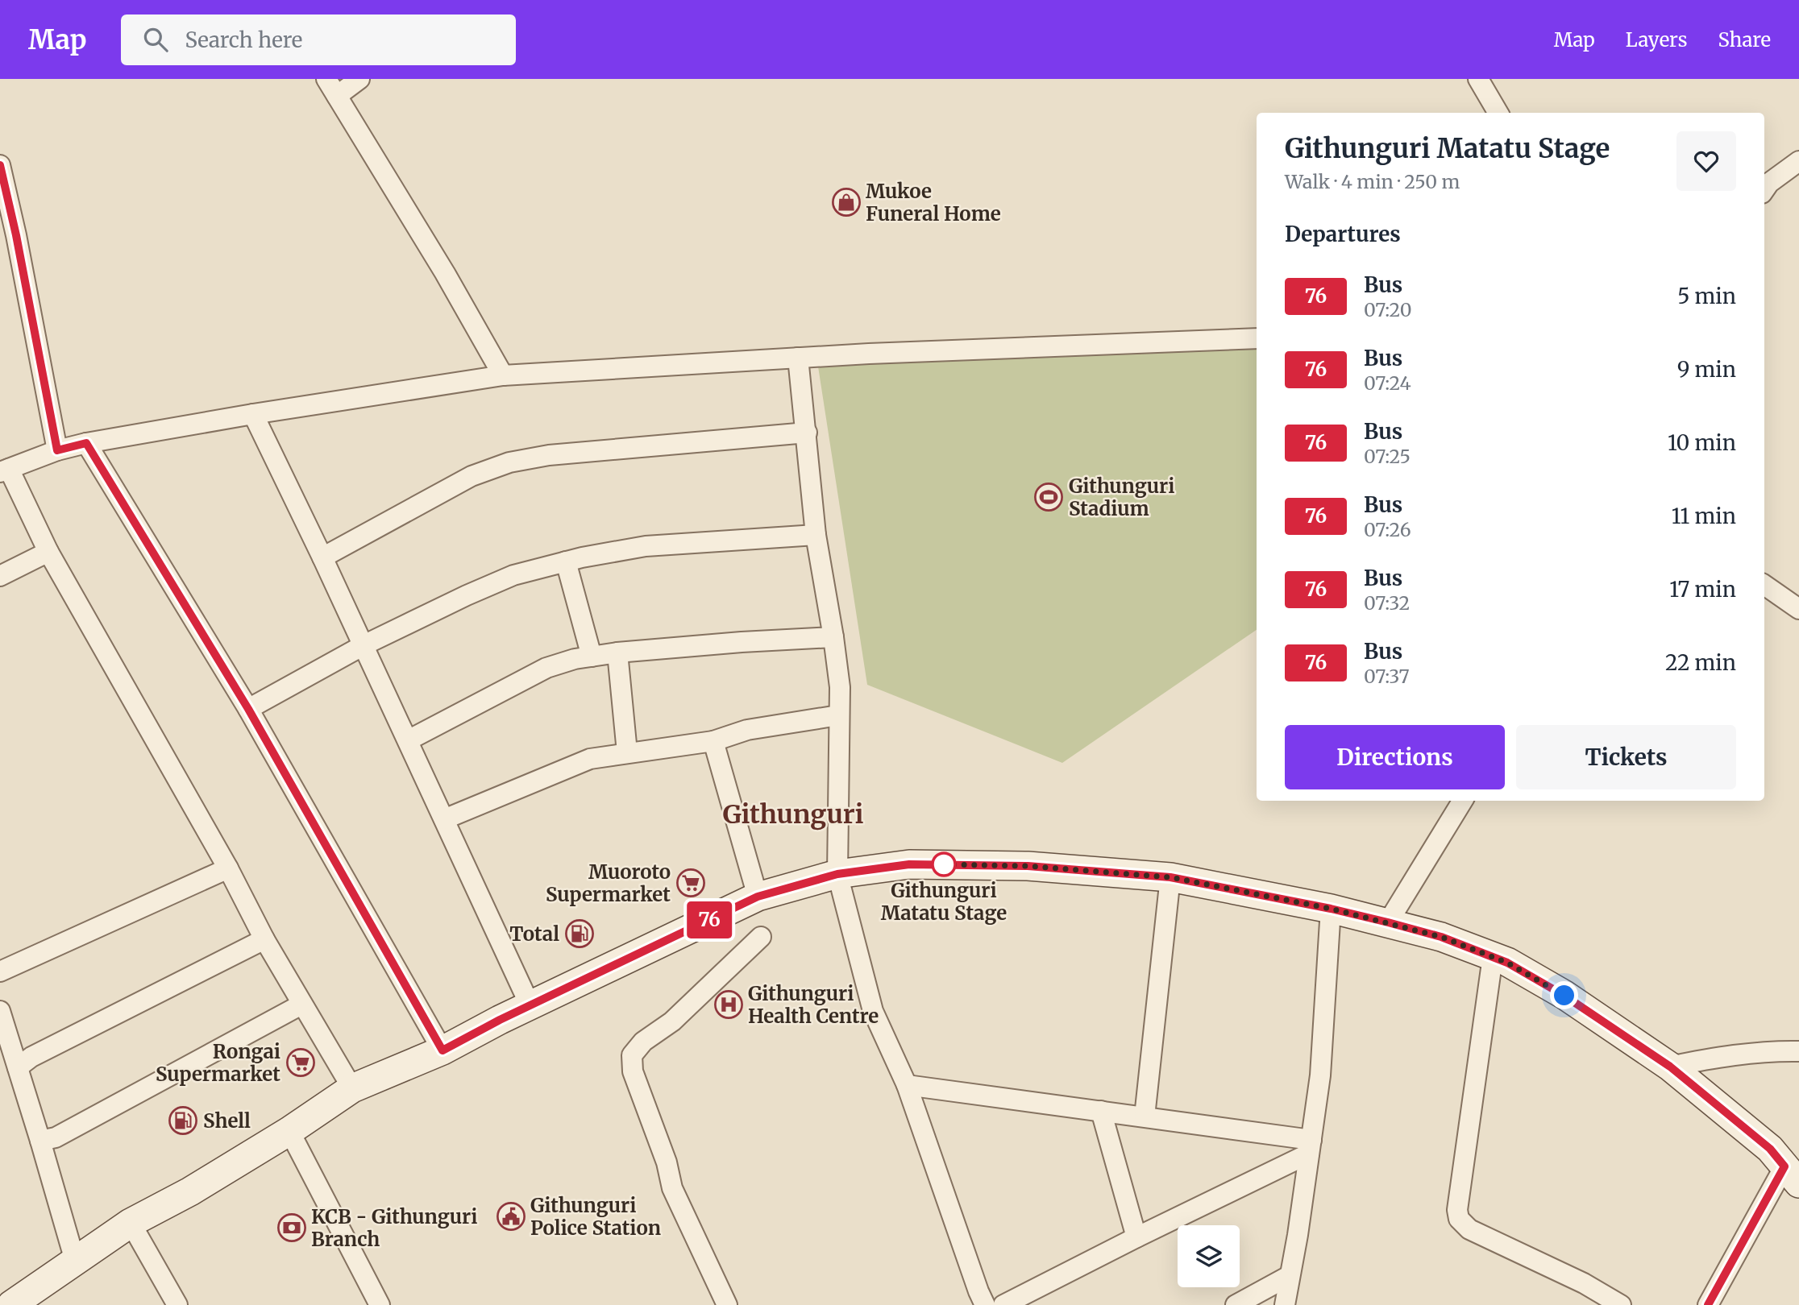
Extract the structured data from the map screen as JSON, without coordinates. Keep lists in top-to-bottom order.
{
  "districts": ["Githunguri"],
  "places": {
    "shop": ["Mukoe Funeral Home"],
    "sports": ["Githunguri Stadium"],
    "other": ["Githunguri Matatu Stage"],
    "supermarket": ["Muoroto Supermarket", "Rongai Supermarket"],
    "fuel station": ["Total", "Shell"],
    "hospital": ["Githunguri Health Centre"],
    "public building": ["Githunguri Police Station"],
    "bank": ["KCB - Githunguri Branch"]
  },
  "lines": ["bus line 76"],
  "page": {
    "header": "Map",
    "search": "Search here",
    "nav": ["Map", "Layers", "Share"],
    "on_map": "76",
    "heading": [
      ["Githunguri Matatu Stage", "Walk · 4 min · 250 m"],
      "Departures"
    ],
    "list": [
      {
        "mark": "76",
        "name": "Bus",
        "note": "07:20",
        "value": "5 min"
      },
      {
        "mark": "76",
        "name": "Bus",
        "note": "07:24",
        "value": "9 min"
      },
      {
        "mark": "76",
        "name": "Bus",
        "note": "07:25",
        "value": "10 min"
      },
      {
        "mark": "76",
        "name": "Bus",
        "note": "07:26",
        "value": "11 min"
      },
      {
        "mark": "76",
        "name": "Bus",
        "note": "07:32",
        "value": "17 min"
      },
      {
        "mark": "76",
        "name": "Bus",
        "note": "07:37",
        "value": "22 min"
      }
    ],
    "buttons": ["Directions", "Tickets"]
  }
}
